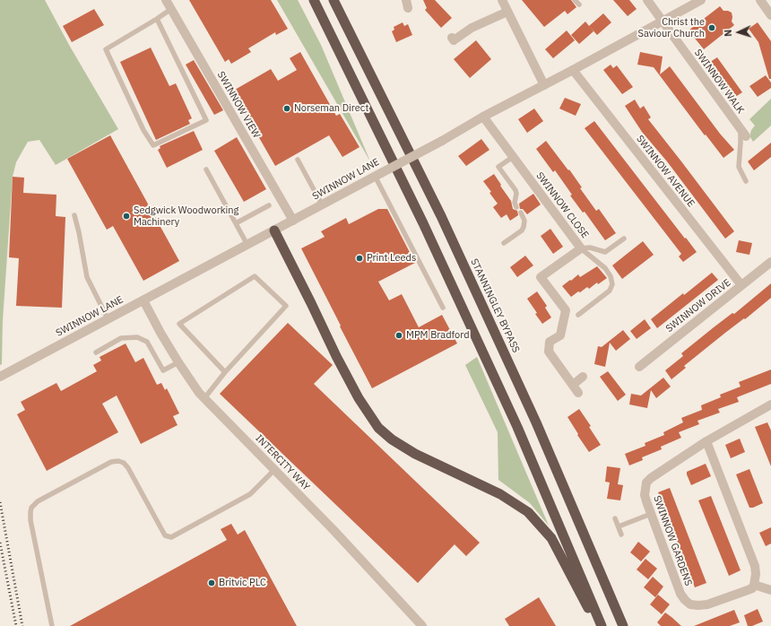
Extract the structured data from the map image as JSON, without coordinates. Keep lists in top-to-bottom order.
{
  "streets": {
    "highway": ["STANNINGLEY BYPASS"],
    "street": [
      "SWINNOW WALK",
      "SWINNOW VIEW",
      "SWINNOW AVENUE",
      "SWINNOW LANE",
      "SWINNOW CLOSE",
      "SWINNOW DRIVE",
      "INTERCITY WAY",
      "SWINNOW GARDENS"
    ]
  },
  "crossings": [
    ["SWINNOW WALK", "SWINNOW LANE"],
    ["SWINNOW VIEW", "SWINNOW LANE"],
    ["SWINNOW AVENUE", "SWINNOW LANE"],
    ["SWINNOW AVENUE", "SWINNOW DRIVE"],
    ["SWINNOW LANE", "SWINNOW CLOSE"],
    ["SWINNOW LANE", "INTERCITY WAY"]
  ],
  "places": [
    "Christ the Saviour Church",
    "Norseman Direct",
    "Sedgwick Woodworking Machinery",
    "Print Leeds",
    "MPM Bradford",
    "Britvic PLC"
  ],
  "north": "left"
}
